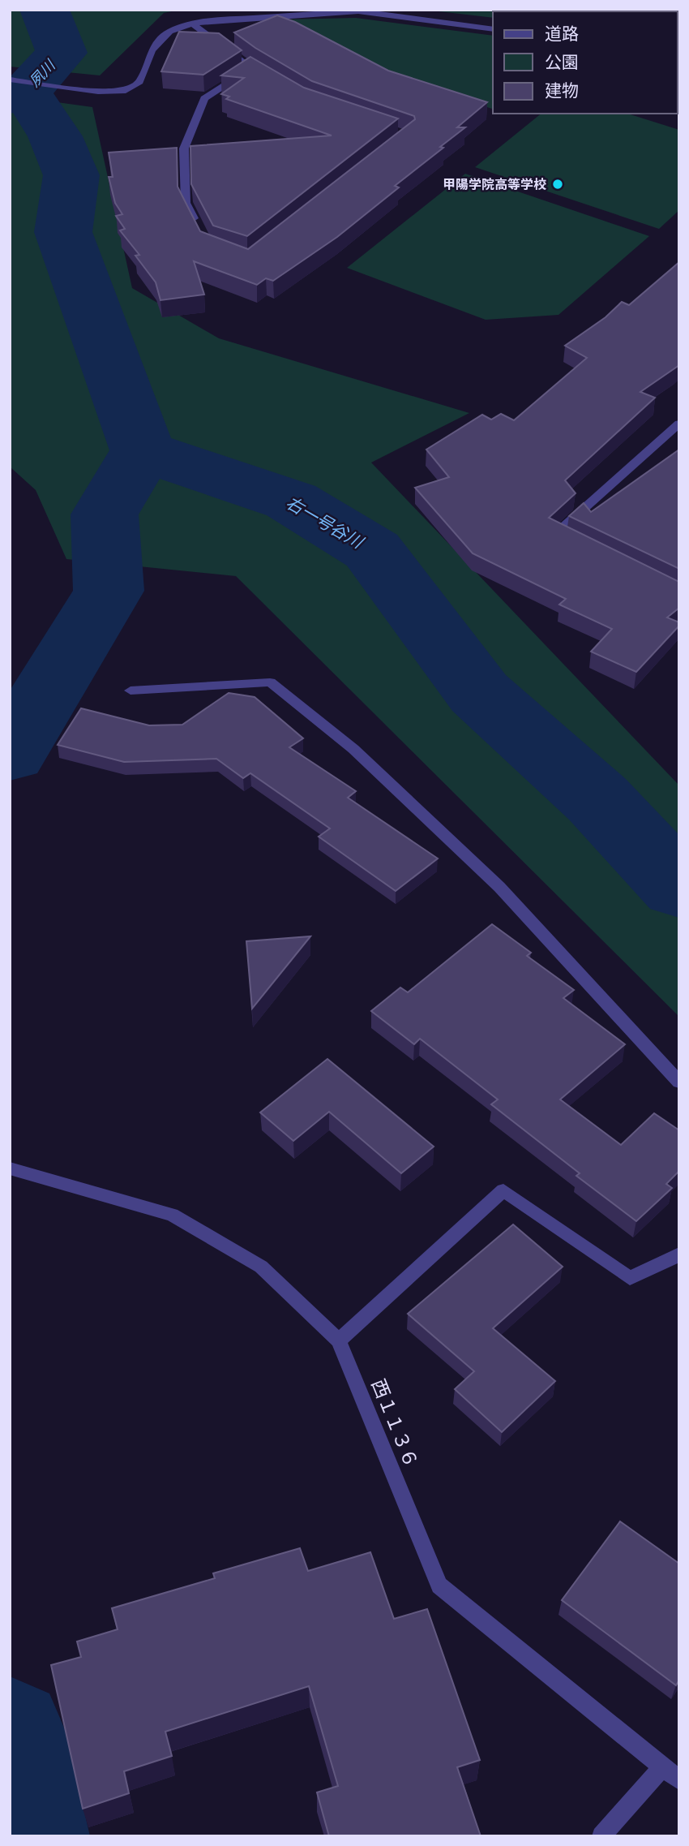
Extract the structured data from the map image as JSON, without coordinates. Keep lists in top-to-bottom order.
{
  "streets": {
    "street": ["西１１３６"]
  },
  "water": ["夙川", "右一号谷川"],
  "places": ["甲陽学院高等学校"],
  "legend": ["道路", "公園", "建物"]
}
